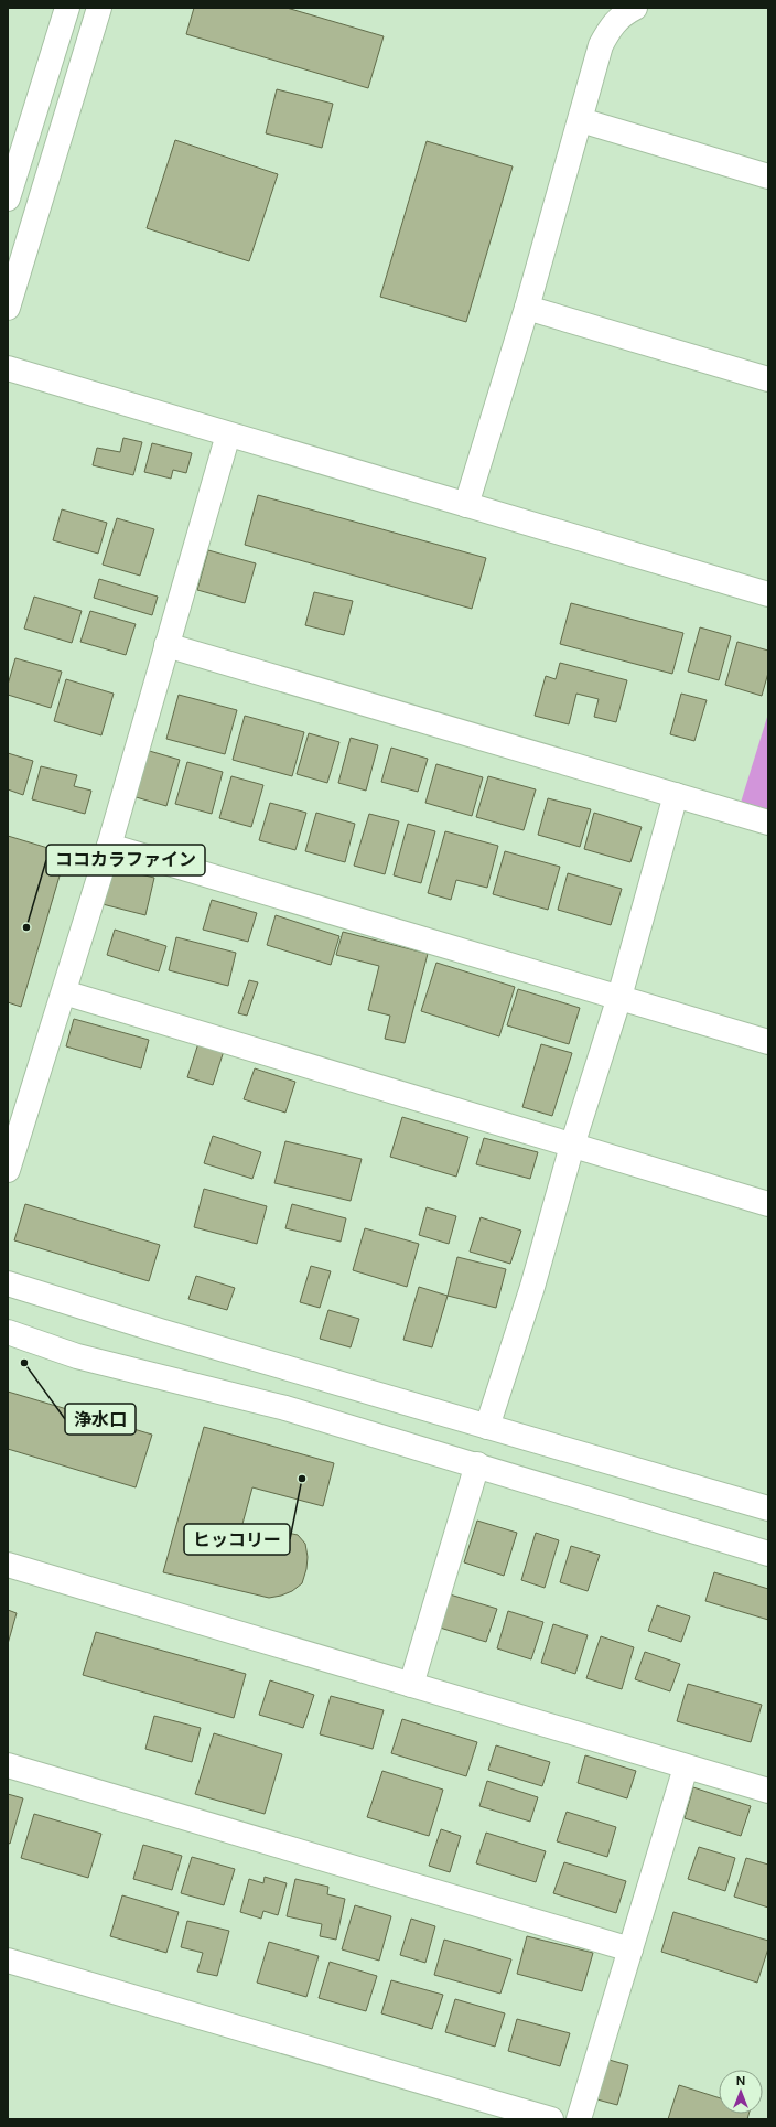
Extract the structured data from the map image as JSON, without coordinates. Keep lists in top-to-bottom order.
{
  "places": ["ココカラファイン", "浄水口", "ヒッコリー"],
  "north": "top"
}
